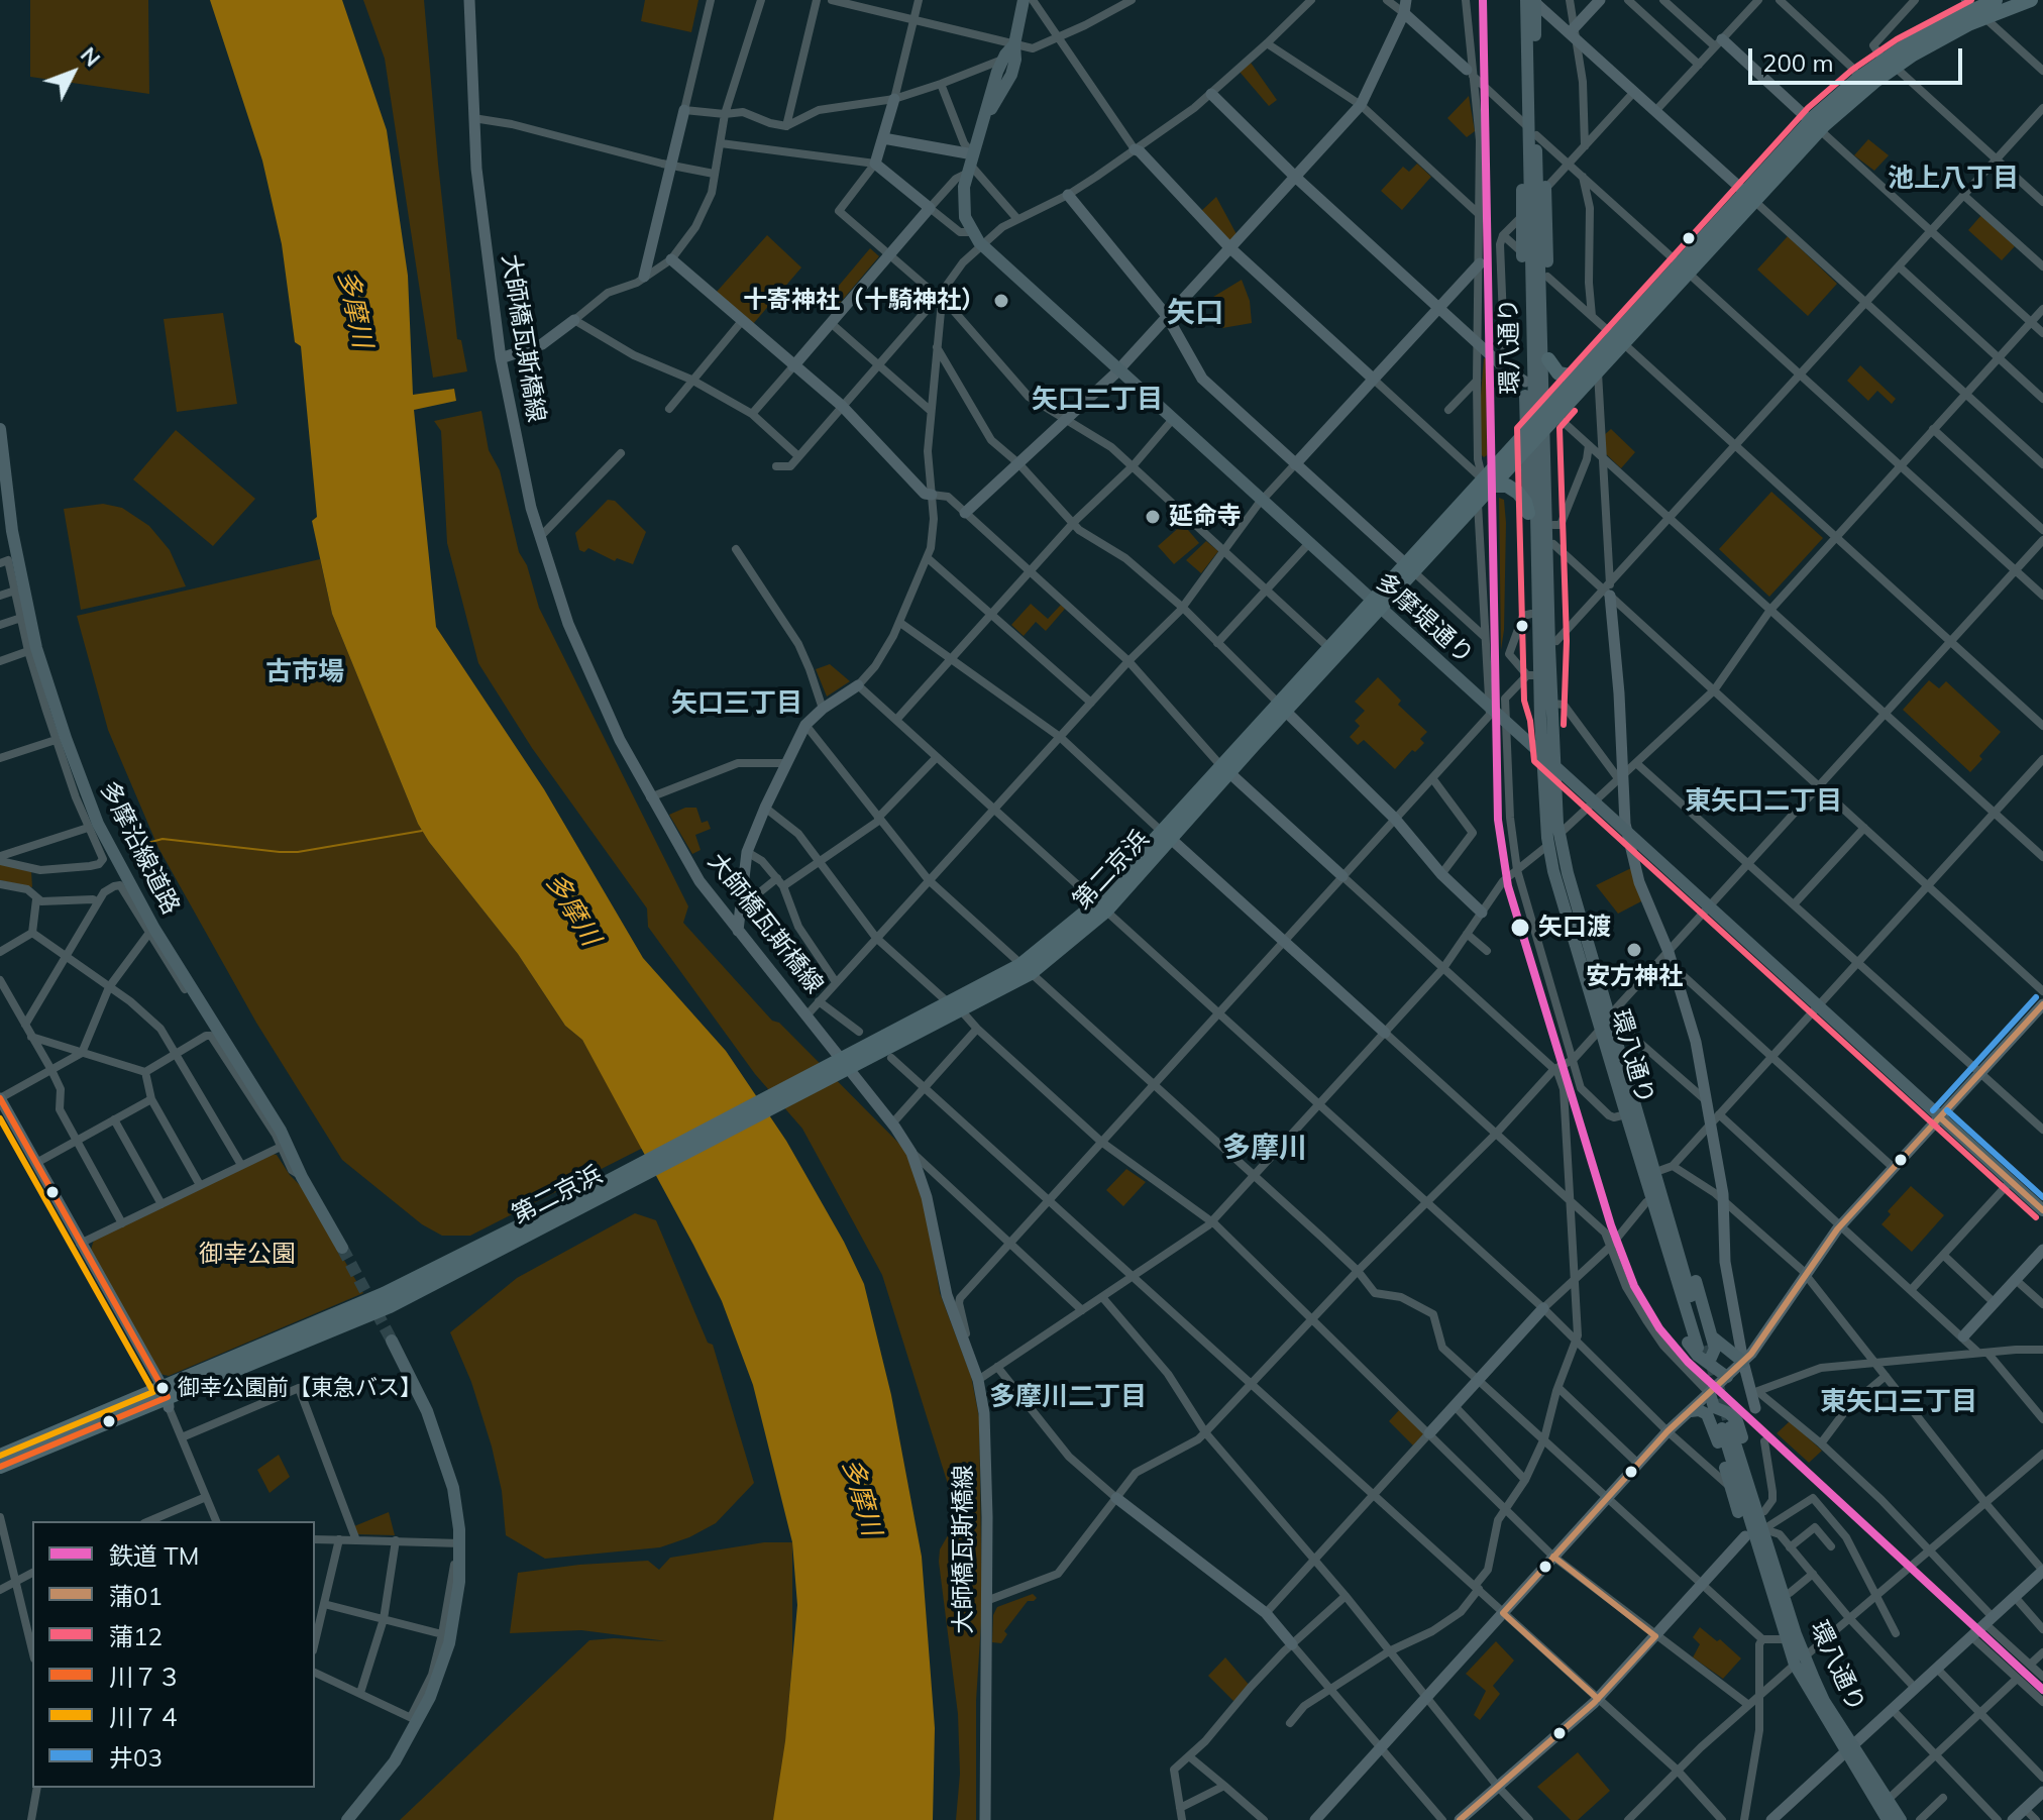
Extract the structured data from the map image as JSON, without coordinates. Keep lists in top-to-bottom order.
{
  "streets": {
    "highway": ["第二京浜"],
    "main road": ["環八通り", "多摩堤通り", "多摩沿線道路"],
    "street": ["大師橋瓦斯橋線"]
  },
  "crossings": [
    ["環八通り", "多摩堤通り"],
    ["多摩堤通り", "第二京浜"]
  ],
  "districts": [
    "池上八丁目",
    "矢口",
    "矢口二丁目",
    "古市場",
    "矢口三丁目",
    "東矢口二丁目",
    "多摩川",
    "多摩川二丁目",
    "東矢口三丁目"
  ],
  "water": ["多摩川"],
  "parks": ["御幸公園"],
  "places": [
    "十寄神社（十騎神社）",
    "延命寺",
    "矢口渡",
    "安方神社",
    "御幸公園前【東急バス】"
  ],
  "lines": [
    "rail line TM",
    "transit line 蒲12",
    "transit line 井03",
    "transit line 蒲01",
    "transit line 川７３",
    "transit line 川７４"
  ],
  "legend": [
    "鉄道 TM",
    "蒲01",
    "蒲12",
    "川７３",
    "川７４",
    "井03"
  ],
  "scale_bar": "200 m",
  "north": "top right"
}
